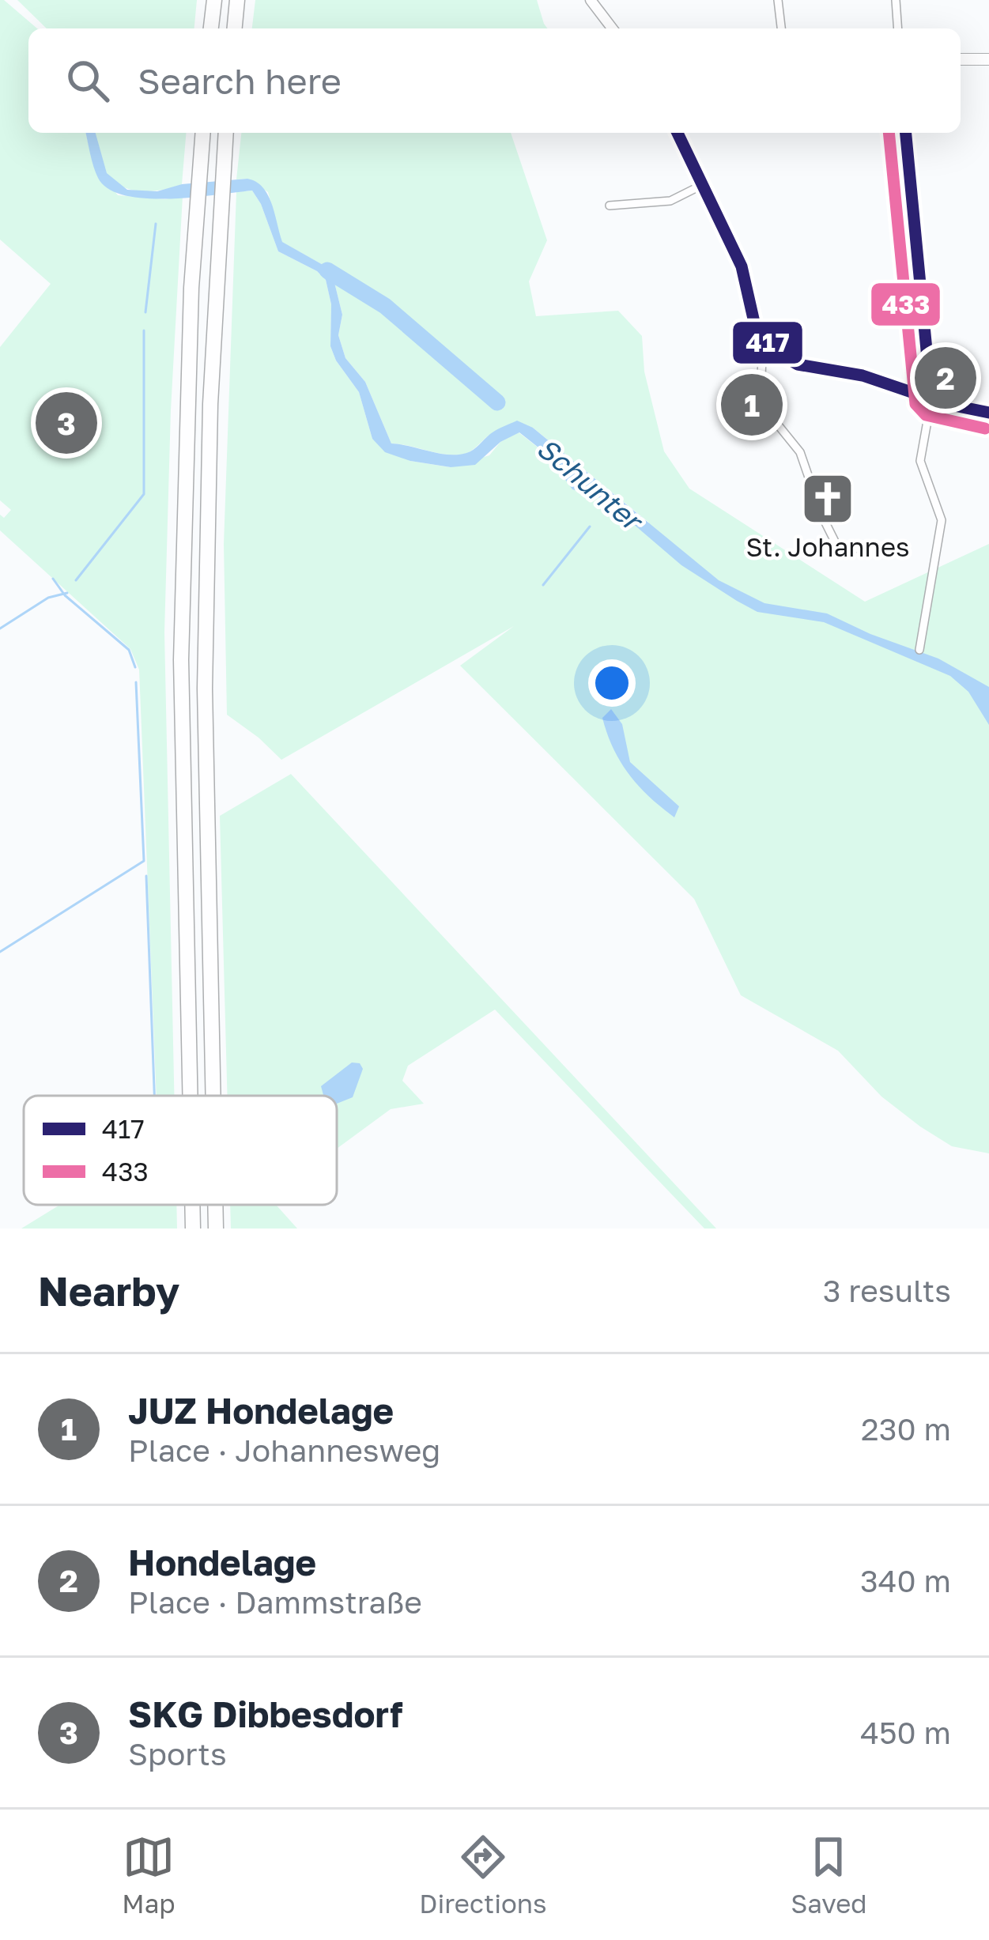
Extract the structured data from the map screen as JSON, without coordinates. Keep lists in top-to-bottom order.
{
  "water": ["Schunter"],
  "places": {
    "church": ["St. Johannes"]
  },
  "lines": ["transit line 417", "transit line 433"],
  "legend": ["417", "433"],
  "page": {
    "search": "Search here",
    "pins": ["2", "1", "3"],
    "heading": ["Nearby", "3 results"],
    "list": [
      {
        "mark": "1",
        "name": "JUZ Hondelage",
        "note": "Place · Johannesweg",
        "value": "230 m"
      },
      {
        "mark": "2",
        "name": "Hondelage",
        "note": "Place · Dammstraße",
        "value": "340 m"
      },
      {
        "mark": "3",
        "name": "SKG Dibbesdorf",
        "note": "Sports",
        "value": "450 m"
      }
    ],
    "nav": ["Map", "Directions", "Saved"]
  }
}
